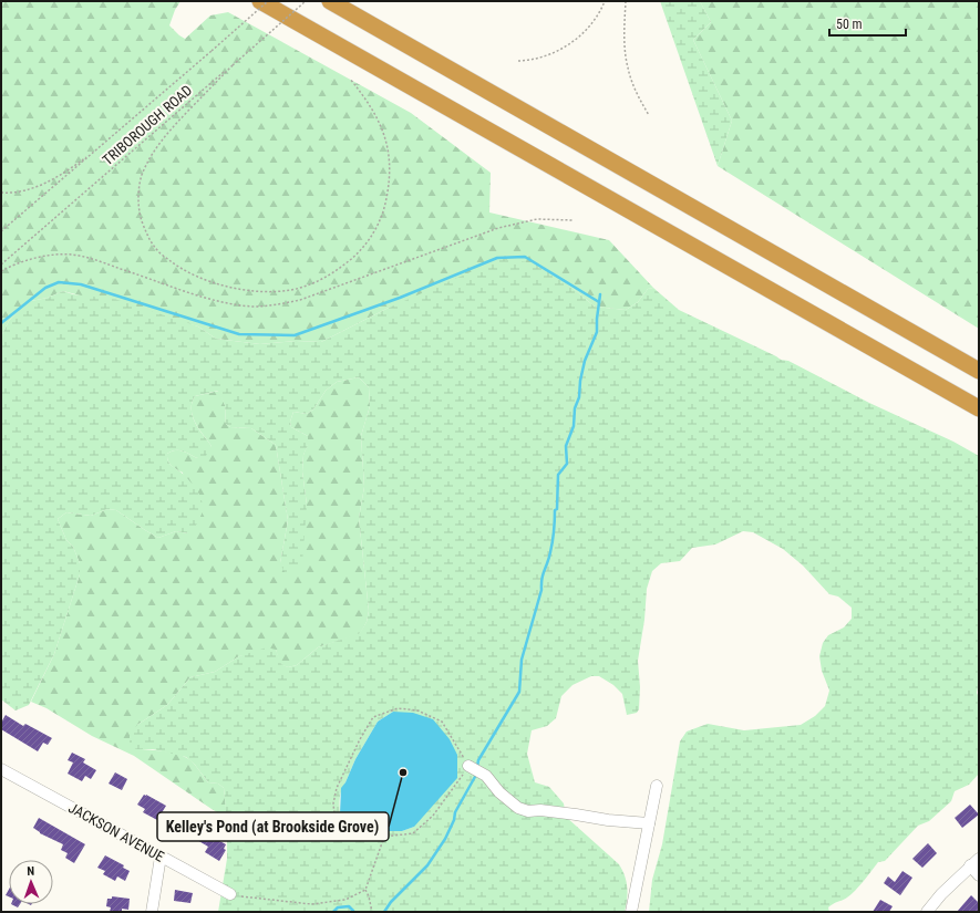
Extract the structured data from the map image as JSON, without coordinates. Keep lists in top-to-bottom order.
{
  "streets": {
    "street": ["JACKSON AVENUE"],
    "path": ["TRIBOROUGH ROAD"]
  },
  "places": ["Kelley's Pond (at Brookside Grove)"],
  "scale_bar": "50 m",
  "north": "top"
}
